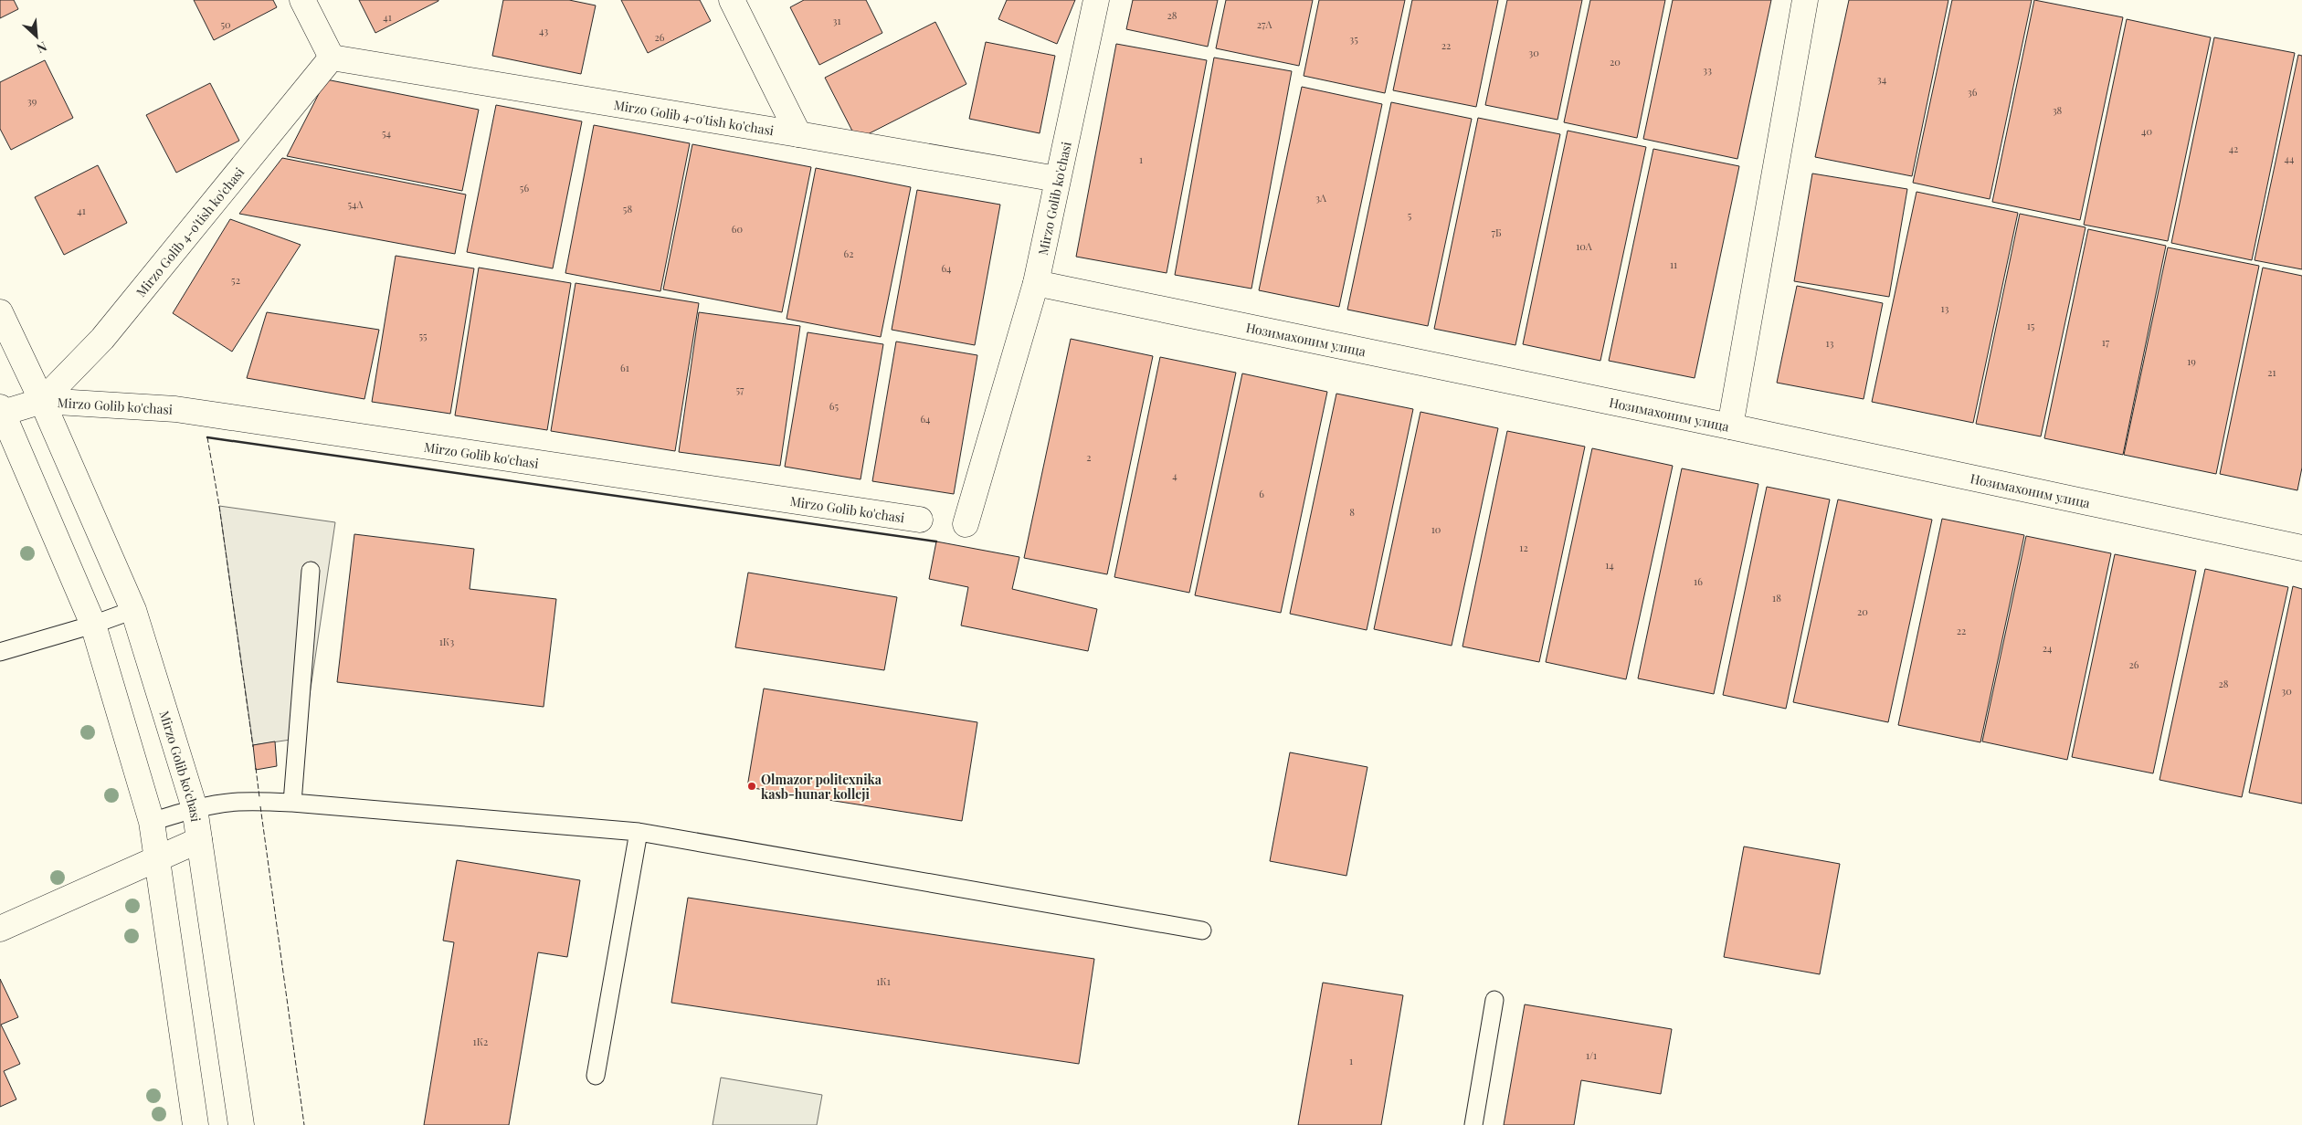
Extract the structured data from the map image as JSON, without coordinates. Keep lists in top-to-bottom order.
{
  "streets": {
    "street": ["Mirzo Golib 4-o'tish ko'chasi", "Mirzo Golib ko'chasi", "Нозимахоним улица"]
  },
  "crossings": [
    ["Mirzo Golib 4-o'tish ko'chasi", "Mirzo Golib ko'chasi"],
    ["Mirzo Golib ko'chasi", "Нозимахоним улица"]
  ],
  "places": ["Оlmazor politexnika kasb-hunar kolleji"],
  "house_numbers": [
    "28",
    "41",
    "31",
    "50",
    "27A",
    "43",
    "26",
    "35",
    "22",
    "30",
    "20",
    "33",
    "34",
    "36",
    "39",
    "38",
    "40",
    "54",
    "42",
    "44",
    "1",
    "56",
    "3A",
    "54A",
    "58",
    "41",
    "5",
    "60",
    "7Б",
    "10A",
    "62",
    "11",
    "64",
    "52",
    "13",
    "15",
    "55",
    "17",
    "13",
    "19",
    "61",
    "21",
    "57",
    "65",
    "64",
    "2",
    "4",
    "6",
    "8",
    "10",
    "12",
    "14",
    "16",
    "18",
    "20",
    "22",
    "1К3",
    "24",
    "26",
    "28",
    "30",
    "1К1",
    "1К2",
    "1/1",
    "1"
  ],
  "north": "bottom right"
}
